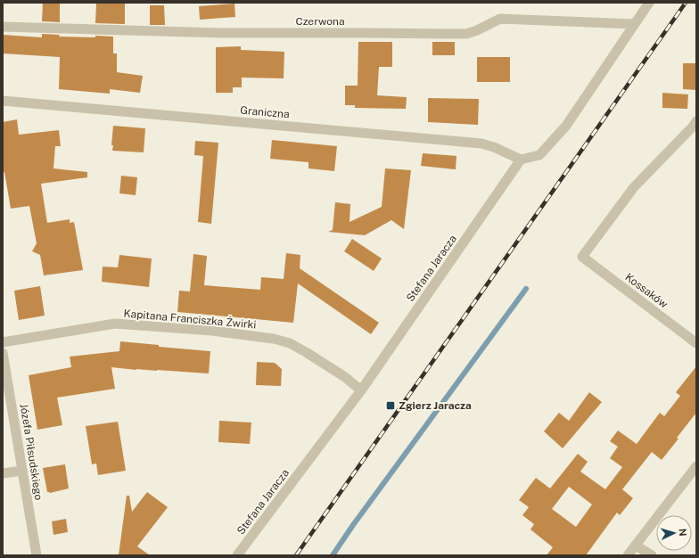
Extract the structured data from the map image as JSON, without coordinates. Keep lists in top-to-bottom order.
{
  "streets": {
    "street": [
      "Czerwona",
      "Graniczna",
      "Stefana Jaracza",
      "Kossaków",
      "Kapitana Franciszka Żwirki",
      "Józefa Piłsudskiego"
    ]
  },
  "crossings": [
    ["Graniczna", "Stefana Jaracza"],
    ["Stefana Jaracza", "Kapitana Franciszka Żwirki"]
  ],
  "places": {
    "transit": ["Zgierz Jaracza"]
  },
  "north": "right"
}
